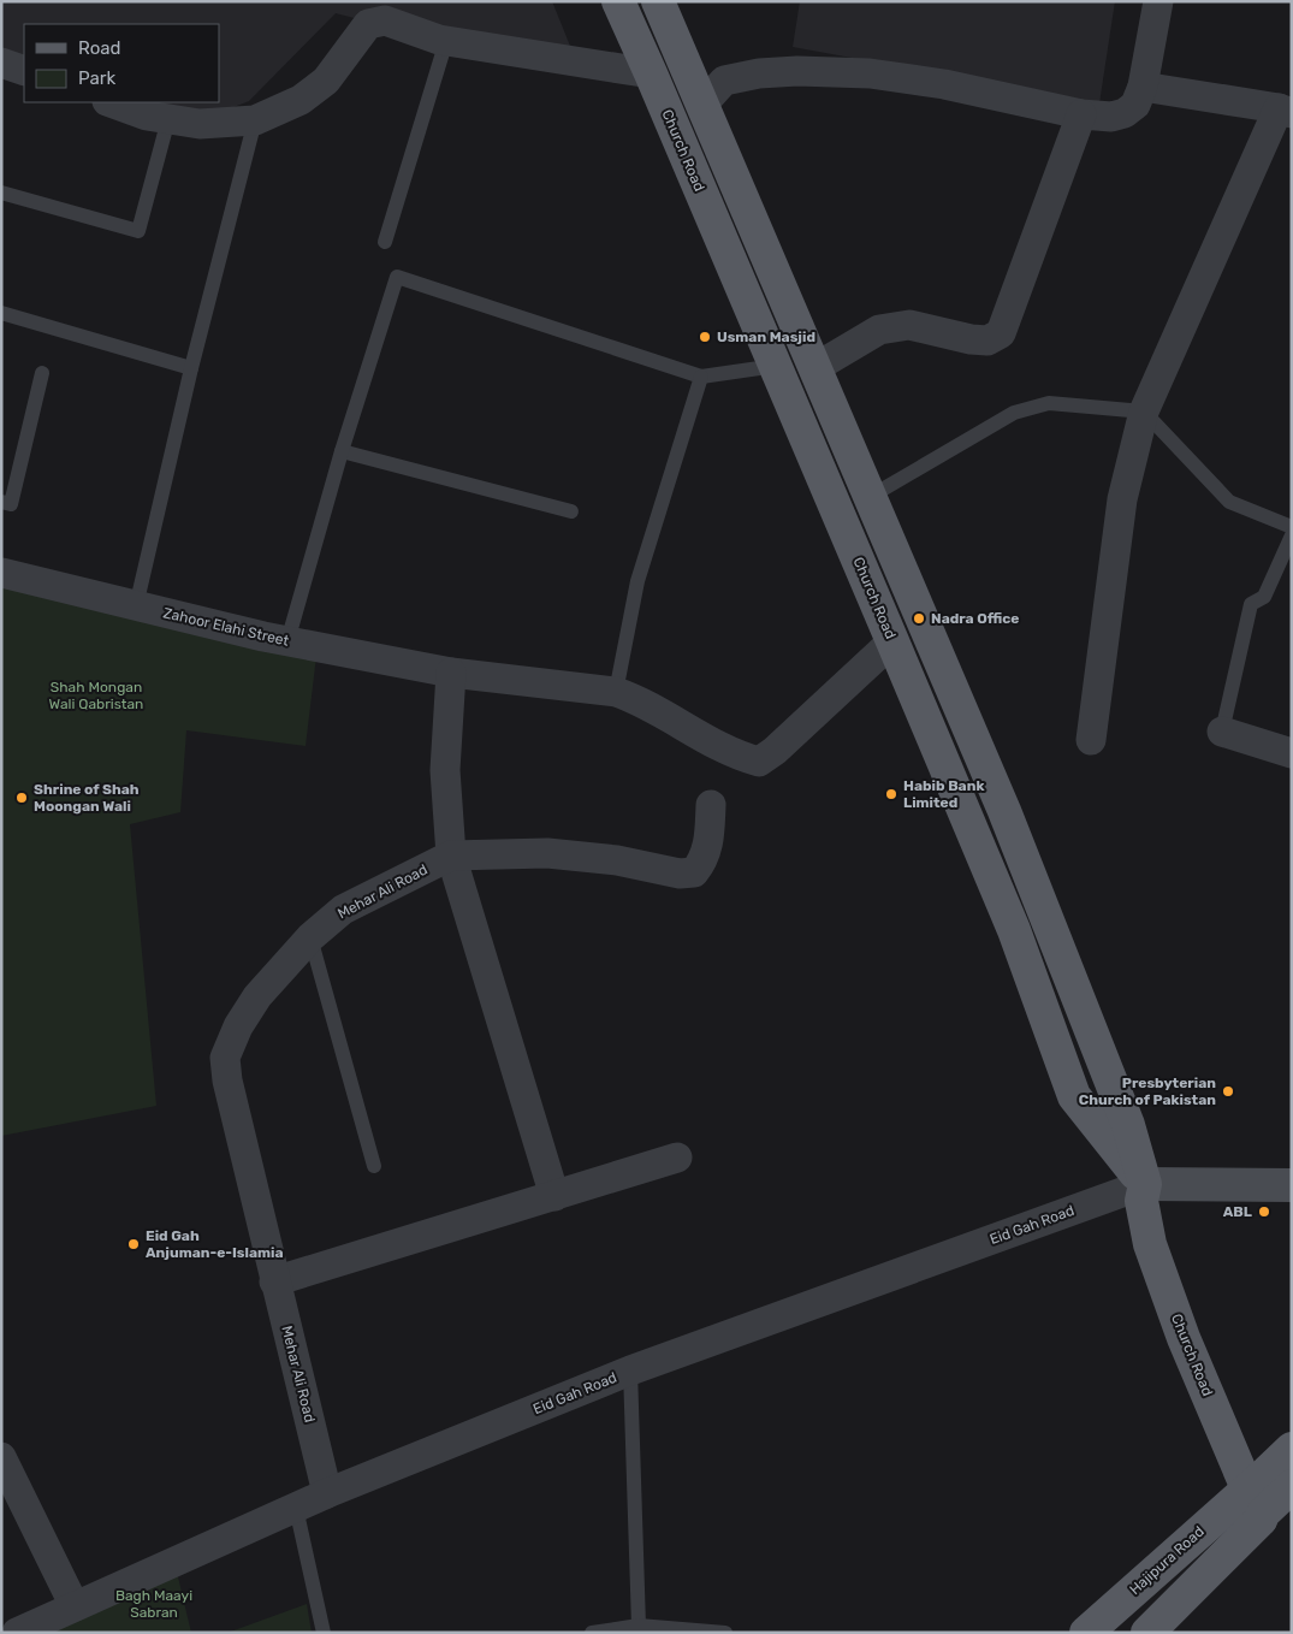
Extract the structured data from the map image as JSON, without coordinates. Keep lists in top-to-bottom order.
{
  "streets": {
    "main road": ["Church Road", "Hajipura Road"],
    "street": ["Zahoor Elahi Street", "Mehar Ali Road", "Eid Gah Road"]
  },
  "crossings": [
    ["Church Road", "Zahoor Elahi Street"],
    ["Church Road", "Eid Gah Road"],
    ["Church Road", "Hajipura Road"],
    ["Mehar Ali Road", "Eid Gah Road"]
  ],
  "parks": ["Shah Mongan Wali Qabristan", "Bagh Maayi Sabran"],
  "places": [
    "Usman Masjid",
    "Nadra Office",
    "Habib Bank Limited",
    "Shrine of Shah Moongan Wali",
    "Presbyterian Church of Pakistan",
    "ABL",
    "Eid Gah Anjuman-e-Islamia"
  ],
  "legend": ["Road", "Park"]
}
